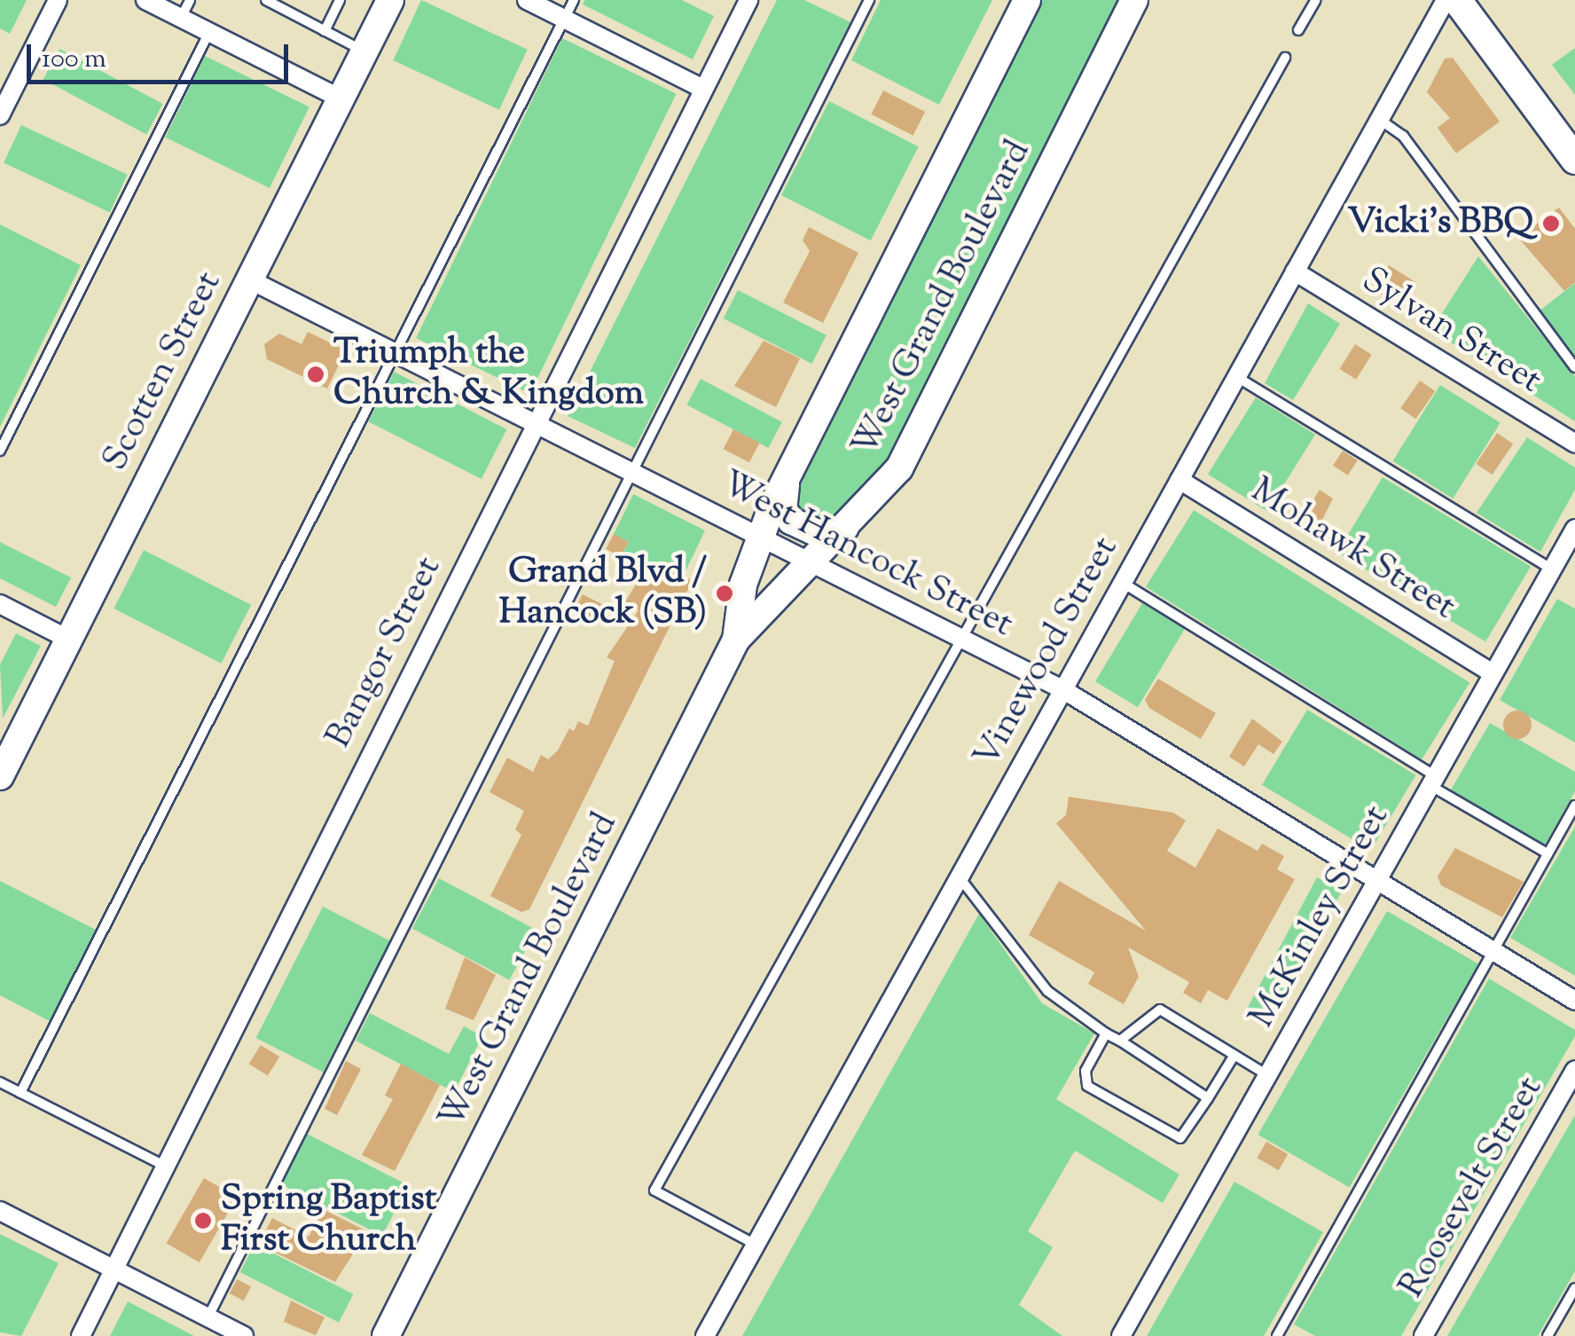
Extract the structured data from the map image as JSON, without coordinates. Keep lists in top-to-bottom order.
{
  "streets": {
    "main road": ["West Grand Boulevard", "Scotten Street"],
    "street": [
      "Sylvan Street",
      "Mohawk Street",
      "West Hancock Street",
      "Bangor Street",
      "Vinewood Street",
      "McKinley Street",
      "Roosevelt Street"
    ]
  },
  "crossings": [
    ["West Grand Boulevard", "West Hancock Street"],
    ["Sylvan Street", "Vinewood Street"],
    ["Scotten Street", "West Hancock Street"],
    ["Mohawk Street", "Vinewood Street"],
    ["Mohawk Street", "McKinley Street"],
    ["West Hancock Street", "Bangor Street"],
    ["West Hancock Street", "Vinewood Street"],
    ["West Hancock Street", "McKinley Street"]
  ],
  "places": [
    "Vicki’s BBQ",
    "Triumph the Church & Kingdom",
    "Grand Blvd / Hancock (SB)",
    "Spring Baptist First Church"
  ],
  "scale_bar": "100 m"
}
